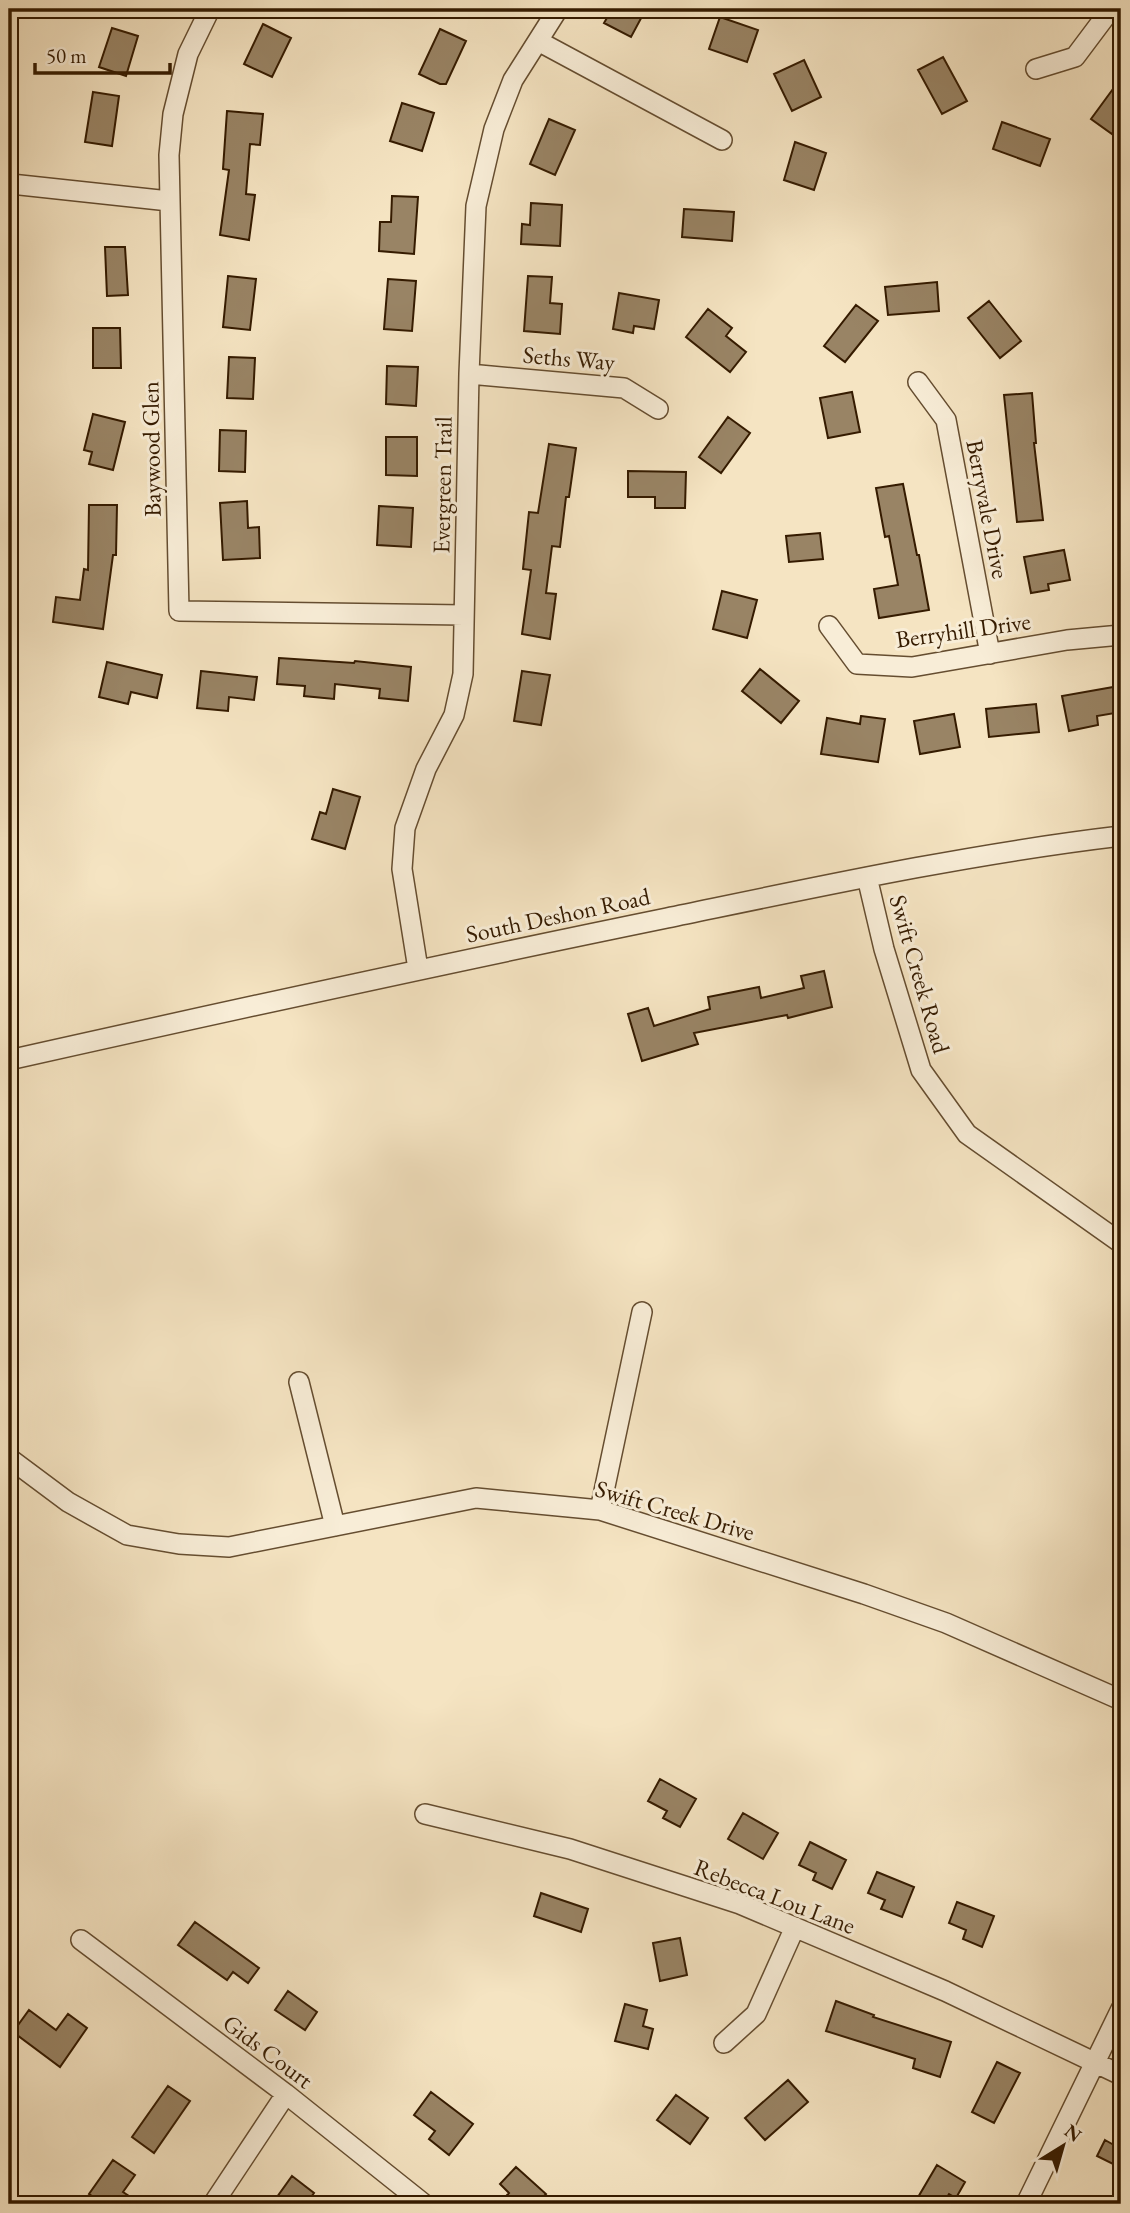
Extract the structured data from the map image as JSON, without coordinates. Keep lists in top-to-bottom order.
{
  "streets": {
    "street": [
      "Seths Way",
      "Baywood Glen",
      "Evergreen Trail",
      "Berryvale Drive",
      "Berryhill Drive",
      "South Deshon Road",
      "Swift Creek Road",
      "Swift Creek Drive",
      "Rebecca Lou Lane",
      "Gids Court"
    ]
  },
  "crossings": [
    ["Seths Way", "Evergreen Trail"],
    ["Baywood Glen", "Evergreen Trail"],
    ["Evergreen Trail", "South Deshon Road"],
    ["Berryvale Drive", "Berryhill Drive"],
    ["South Deshon Road", "Swift Creek Road"]
  ],
  "scale_bar": "50 m",
  "north": "top right"
}
